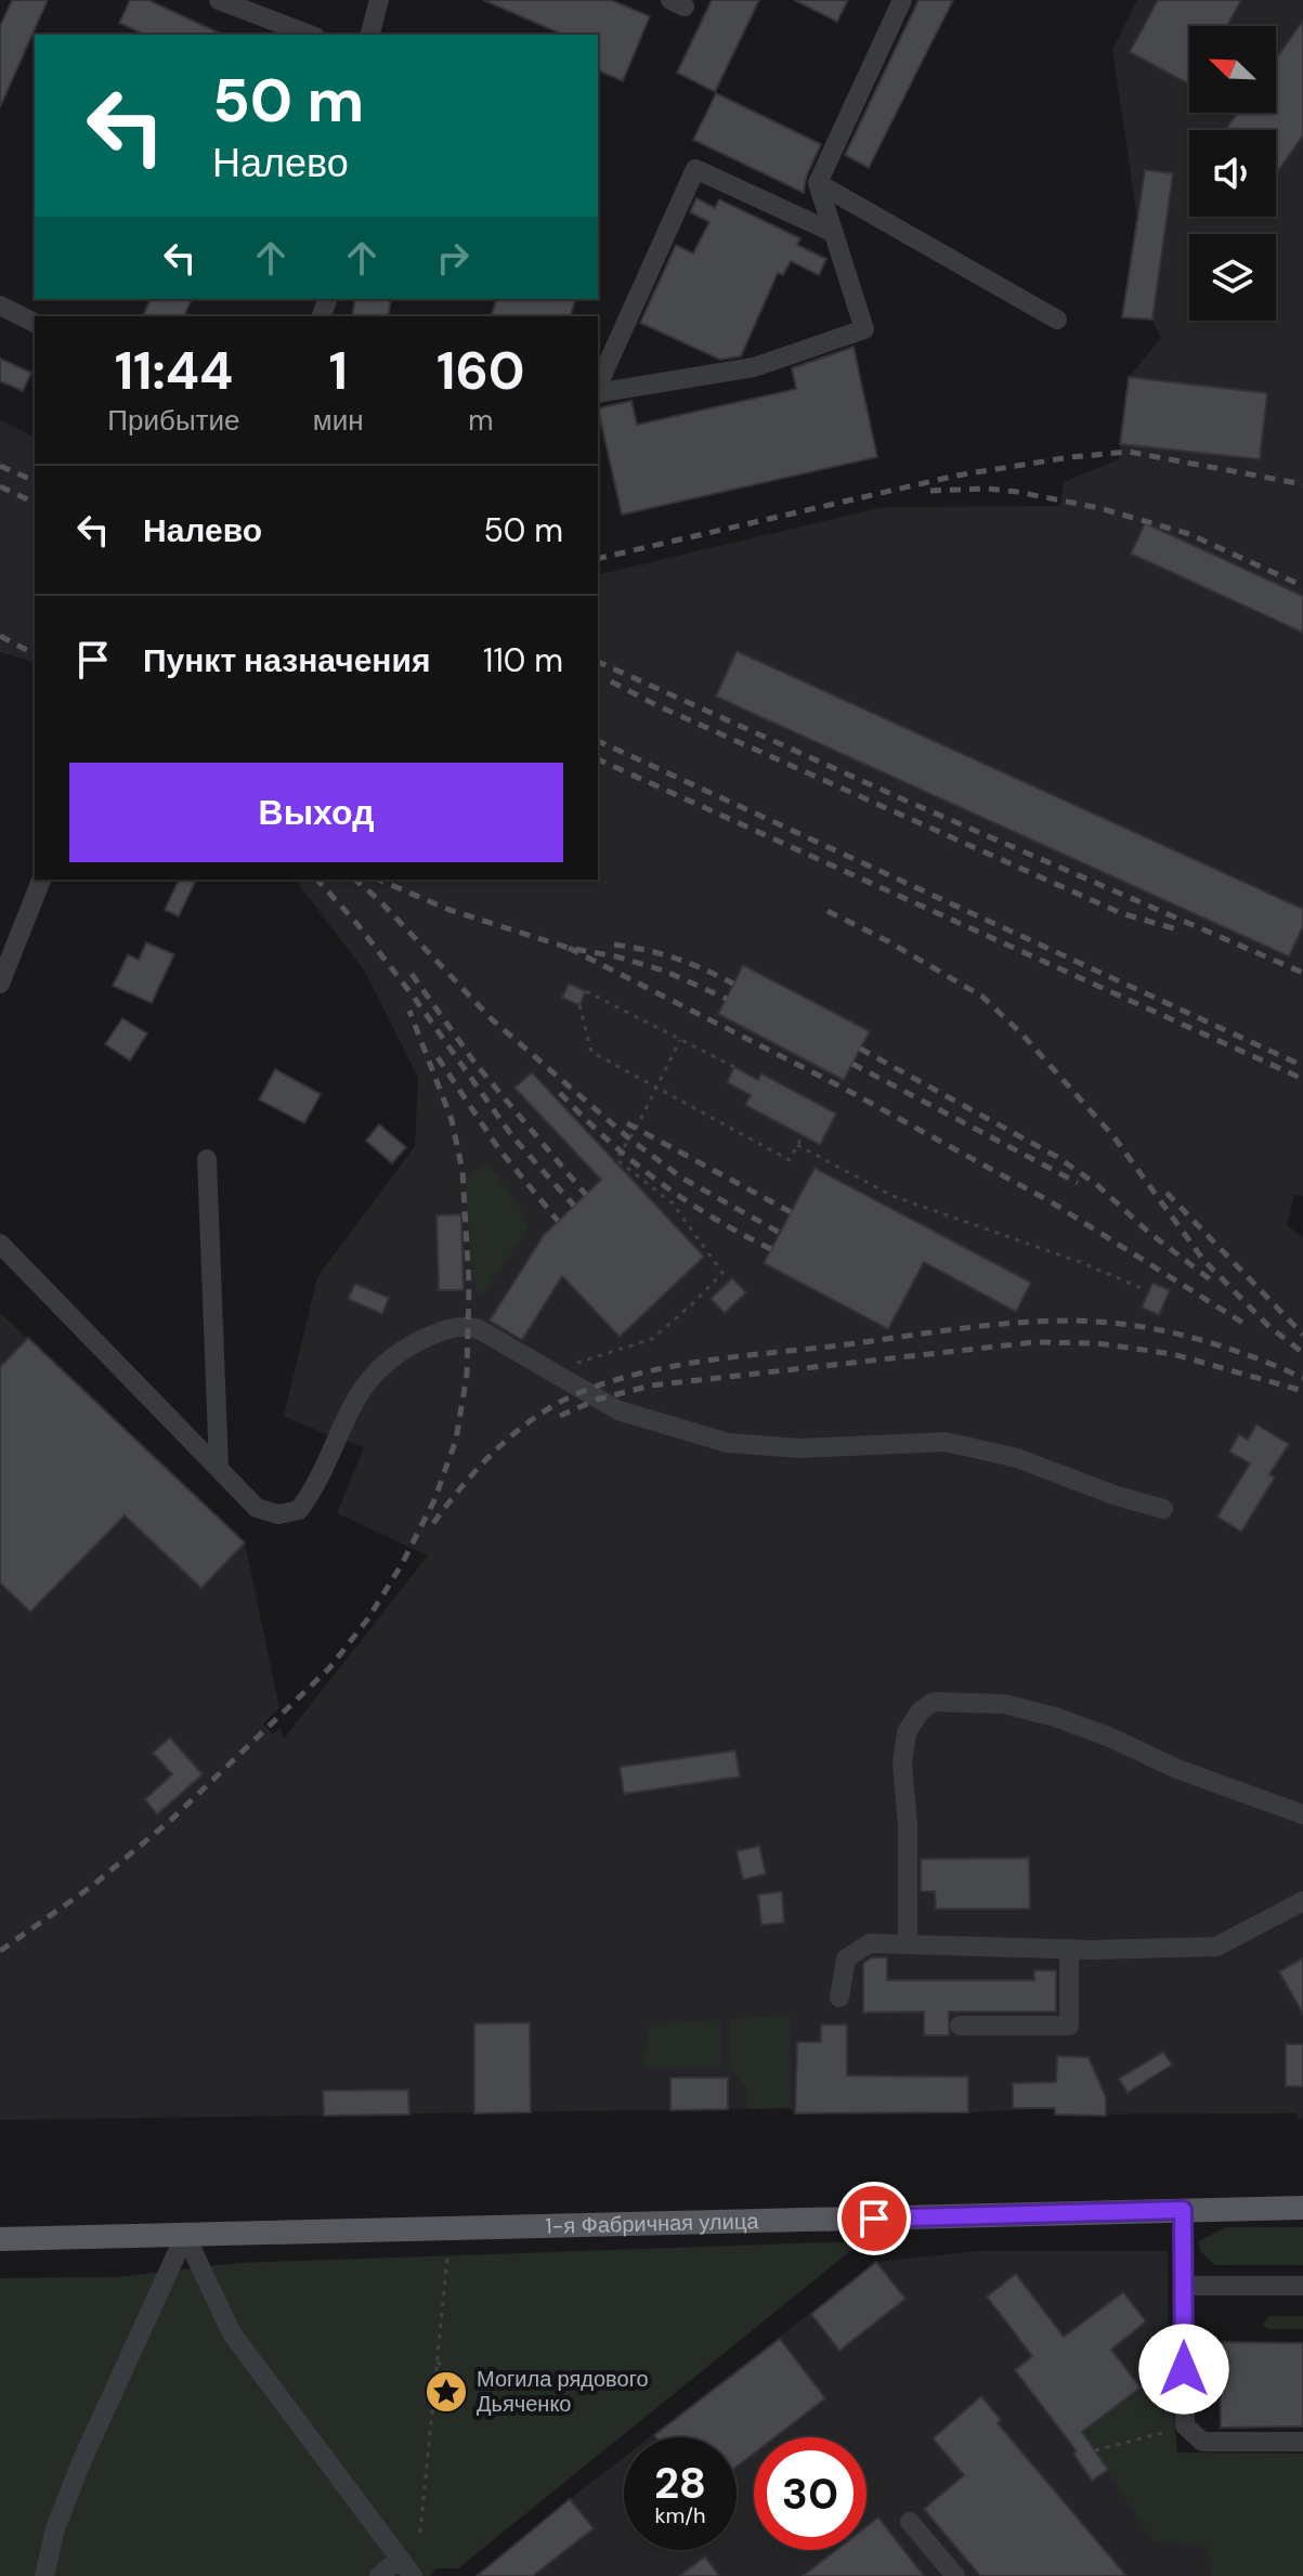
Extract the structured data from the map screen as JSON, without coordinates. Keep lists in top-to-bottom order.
{
  "streets": {
    "main road": ["1-я Фабричная улица"]
  },
  "places": {
    "place": ["Могила рядового Дьяченко"]
  },
  "north": "top left",
  "page": {
    "turn": ["50 m", "Налево"],
    "eta": [
      "11:44",
      "Прибытие",
      "1",
      "мин",
      "160",
      "m"
    ],
    "list": [
      {
        "name": "Налево",
        "value": "50 m"
      },
      {
        "name": "Пункт назначения",
        "value": "110 m"
      }
    ],
    "buttons": "Выход",
    "speed": "28 km/h",
    "limit": "30"
  }
}
